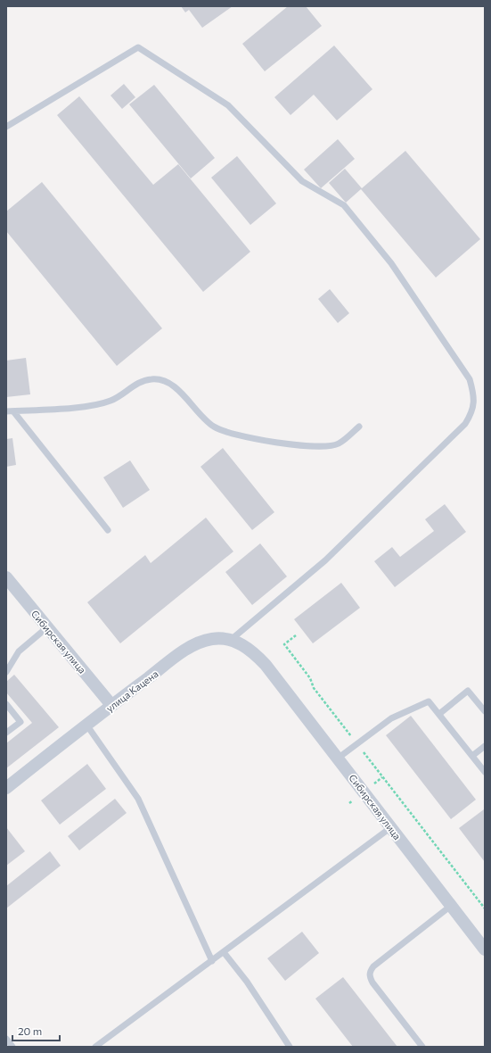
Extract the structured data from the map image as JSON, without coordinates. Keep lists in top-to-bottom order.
{
  "streets": {
    "street": ["Сибирская улица", "улица Кацена"]
  },
  "crossings": [
    ["Сибирская улица", "улица Кацена"]
  ],
  "scale_bar": "20 m"
}
